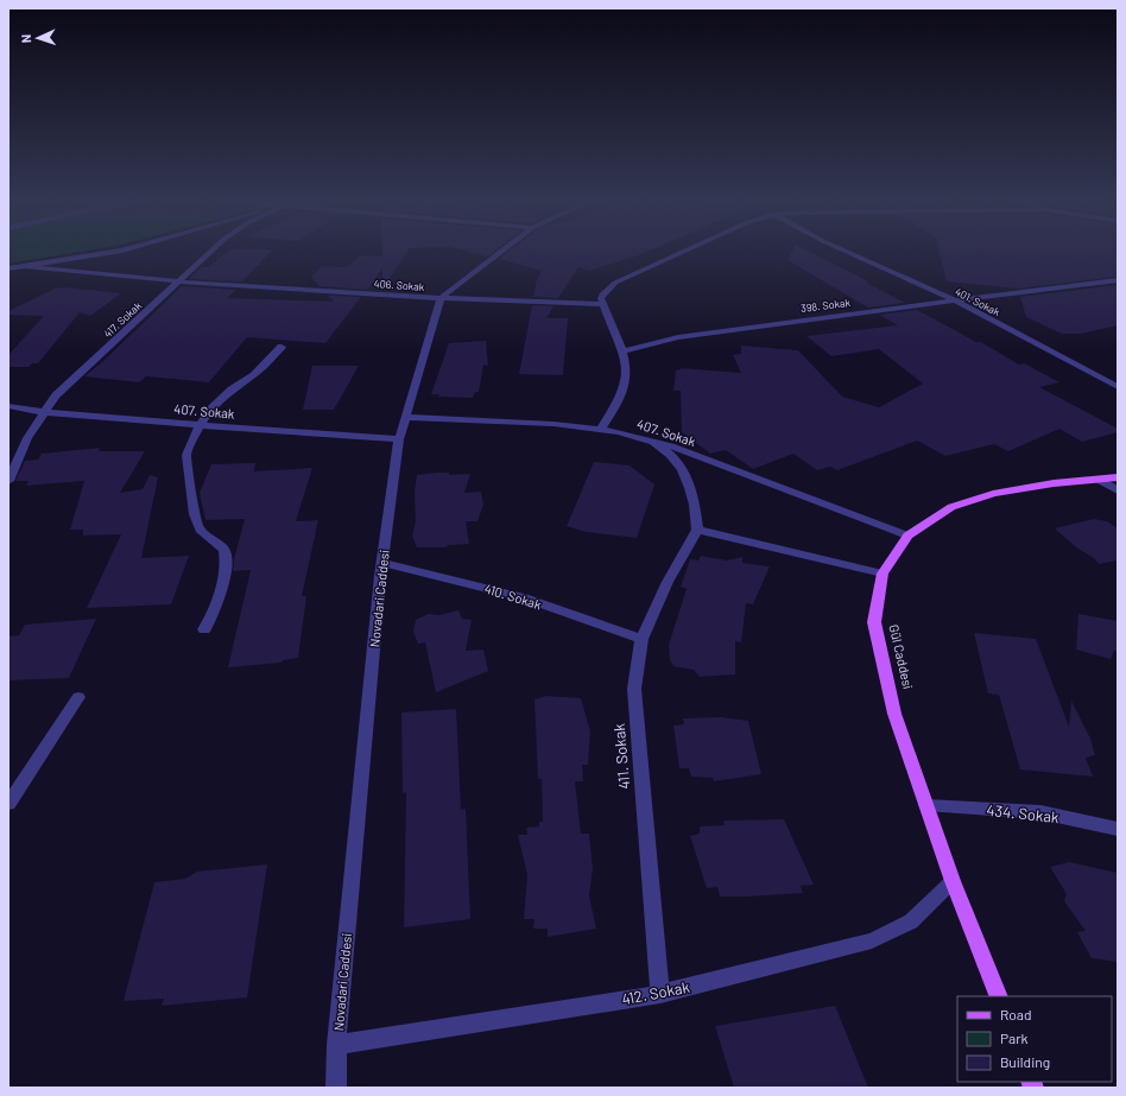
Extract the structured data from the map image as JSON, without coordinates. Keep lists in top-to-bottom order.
{
  "streets": {
    "main road": ["Gül Caddesi"],
    "street": [
      "406. Sokak",
      "401. Sokak",
      "398. Sokak",
      "417. Sokak",
      "407. Sokak",
      "410. Sokak",
      "Novadari Caddesi",
      "411. Sokak",
      "434. Sokak",
      "412. Sokak"
    ]
  },
  "crossings": [
    ["406. Sokak", "417. Sokak"],
    ["406. Sokak", "Novadari Caddesi"],
    ["401. Sokak", "398. Sokak"],
    ["417. Sokak", "407. Sokak"],
    ["407. Sokak", "Novadari Caddesi"],
    ["407. Sokak", "Gül Caddesi"],
    ["410. Sokak", "Novadari Caddesi"],
    ["410. Sokak", "411. Sokak"],
    ["Novadari Caddesi", "412. Sokak"],
    ["Gül Caddesi", "434. Sokak"],
    ["Gül Caddesi", "412. Sokak"],
    ["411. Sokak", "412. Sokak"]
  ],
  "legend": ["Road", "Park", "Building"],
  "north": "left"
}
